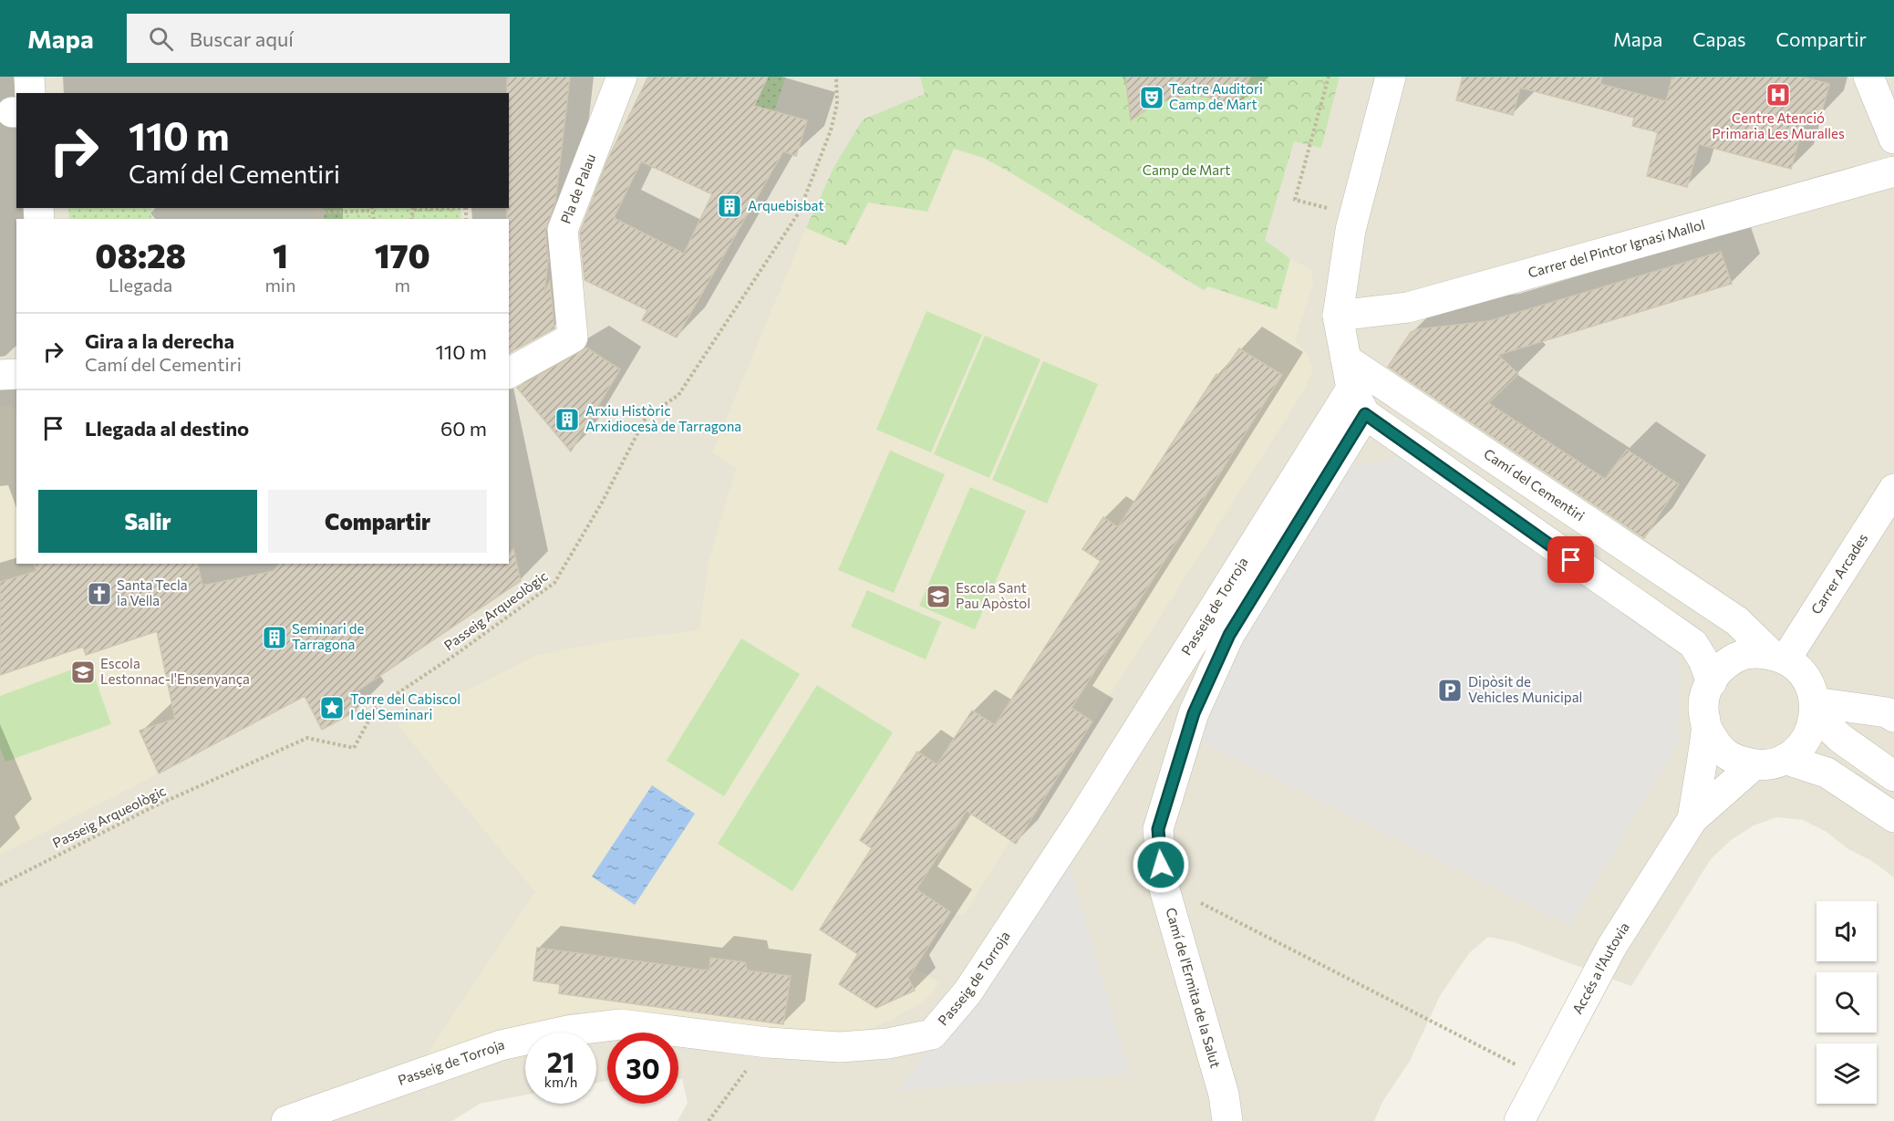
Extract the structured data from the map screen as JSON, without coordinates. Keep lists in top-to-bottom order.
{
  "streets": {
    "street": [
      "Pla de Palau",
      "Carrer del Pintor Ignasi Mallol",
      "Camí del Cementiri",
      "Carrer Arcades",
      "Passeig de Torroja",
      "Accés a l'Autovia",
      "Camí de l'Ermita de la Salut"
    ],
    "path": ["Passeig Arqueològic"]
  },
  "crossings": [
    ["Camí del Cementiri", "Carrer Arcades"]
  ],
  "parks": ["Camp de Mart"],
  "places": {
    "hospital": ["Centre Atenció Primaria Les Muralles"],
    "theatre": ["Teatre Auditori Camp de Mart"],
    "building": ["Arquebisbat", "Arxiu Històric Arxidiocesà de Tarragona", "Seminari de Tarragona"],
    "church": ["Santa Tecla la Vella"],
    "school or university": ["Escola Sant Pau Apòstol", "Escola Lestonnac-l'Ensenyança"],
    "parking": ["Dipòsit de Vehicles Municipal"],
    "place": ["Torre del Cabiscol I del Seminari"]
  },
  "page": {
    "header": "Mapa",
    "search": "Buscar aquí",
    "nav": ["Mapa", "Capas", "Compartir"],
    "turn": ["110 m", "Camí del Cementiri"],
    "eta": [
      "08:28",
      "Llegada",
      "1",
      "min",
      "170",
      "m"
    ],
    "list": [
      {
        "name": "Gira a la derecha",
        "note": "Camí del Cementiri",
        "value": "110 m"
      },
      {
        "name": "Llegada al destino",
        "value": "60 m"
      }
    ],
    "buttons": ["Salir", "Compartir"],
    "speed": "21 km/h",
    "limit": "30"
  }
}
